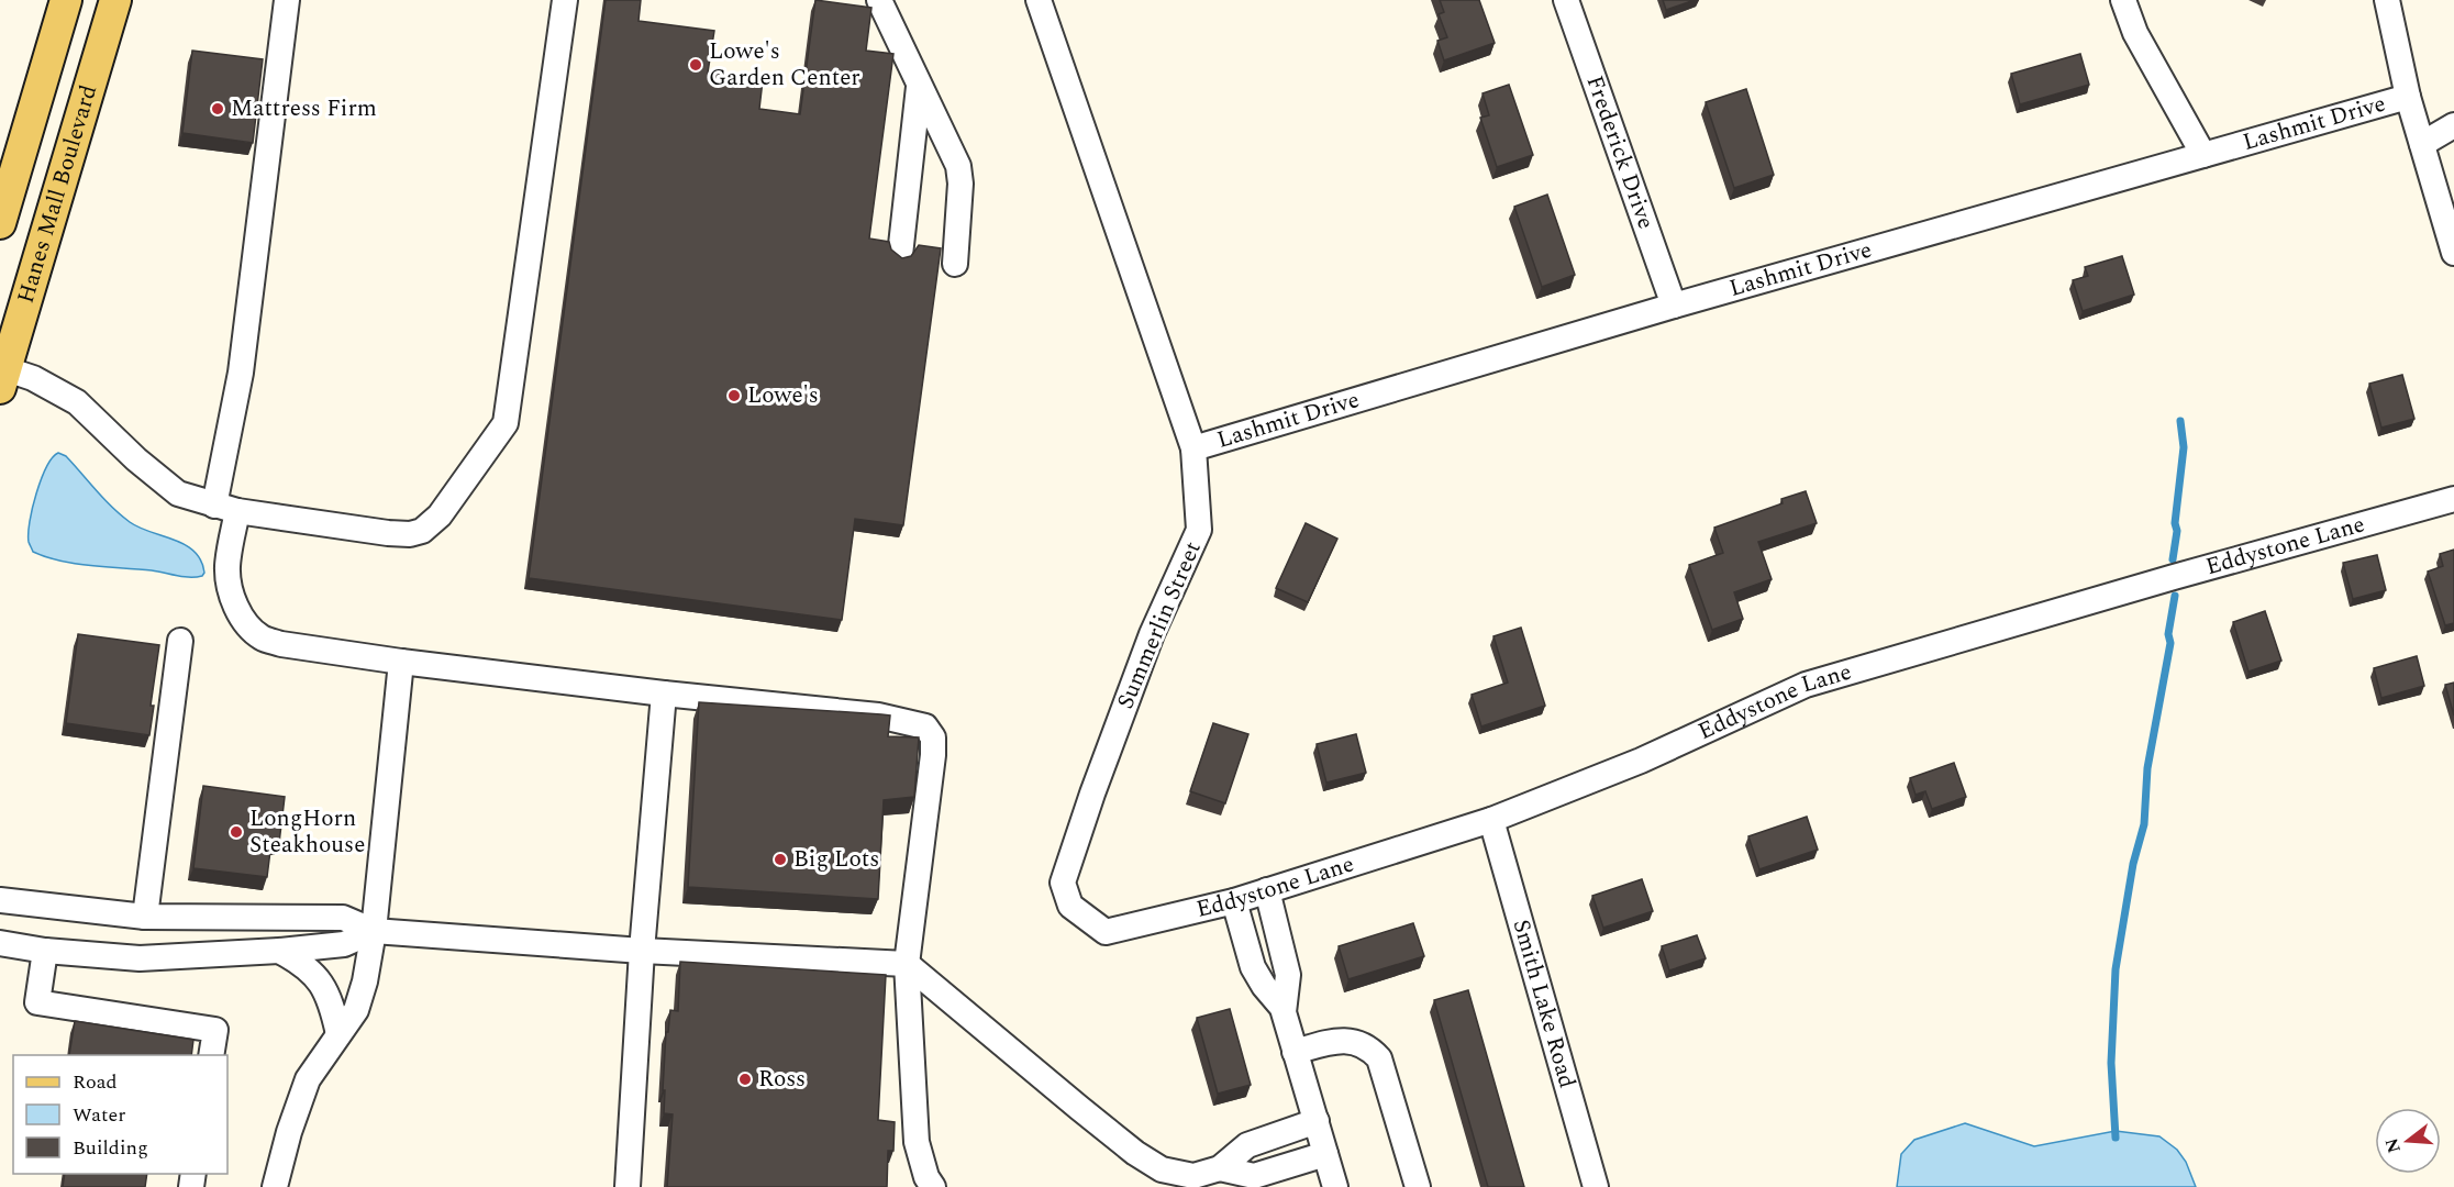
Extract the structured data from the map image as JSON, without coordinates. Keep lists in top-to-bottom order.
{
  "streets": {
    "main road": ["Hanes Mall Boulevard"],
    "street": [
      "Lashmit Drive",
      "Frederick Drive",
      "Eddystone Lane",
      "Summerlin Street",
      "Smith Lake Road"
    ]
  },
  "crossings": [
    ["Lashmit Drive", "Frederick Drive"],
    ["Lashmit Drive", "Summerlin Street"],
    ["Eddystone Lane", "Summerlin Street"],
    ["Eddystone Lane", "Smith Lake Road"]
  ],
  "places": [
    "Lowe's Garden Center",
    "Mattress Firm",
    "Lowe's",
    "LongHorn Steakhouse",
    "Big Lots",
    "Ross"
  ],
  "legend": ["Road", "Water", "Building"],
  "north": "left"
}
